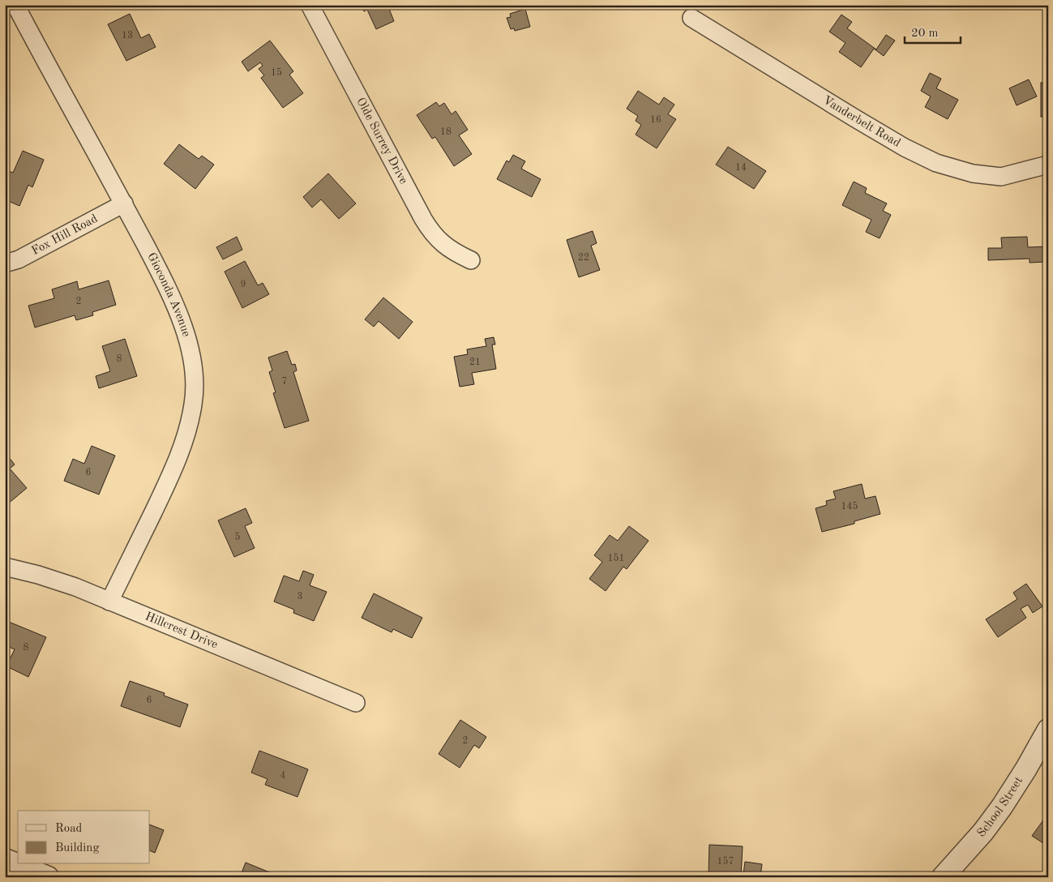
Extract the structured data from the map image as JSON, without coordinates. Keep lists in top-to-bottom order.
{
  "streets": {
    "street": [
      "Vanderbelt Road",
      "Olde Surrey Drive",
      "Fox Hill Road",
      "Gioconda Avenue",
      "Hillcrest Drive",
      "School Street"
    ]
  },
  "crossings": [
    ["Fox Hill Road", "Gioconda Avenue"],
    ["Gioconda Avenue", "Hillcrest Drive"]
  ],
  "house_numbers": [
    "13",
    "15",
    "16",
    "18",
    "14",
    "22",
    "9",
    "2",
    "8",
    "21",
    "7",
    "6",
    "145",
    "5",
    "151",
    "3",
    "8",
    "6",
    "2",
    "4",
    "157"
  ],
  "legend": ["Road", "Building"],
  "scale_bar": "20 m"
}
